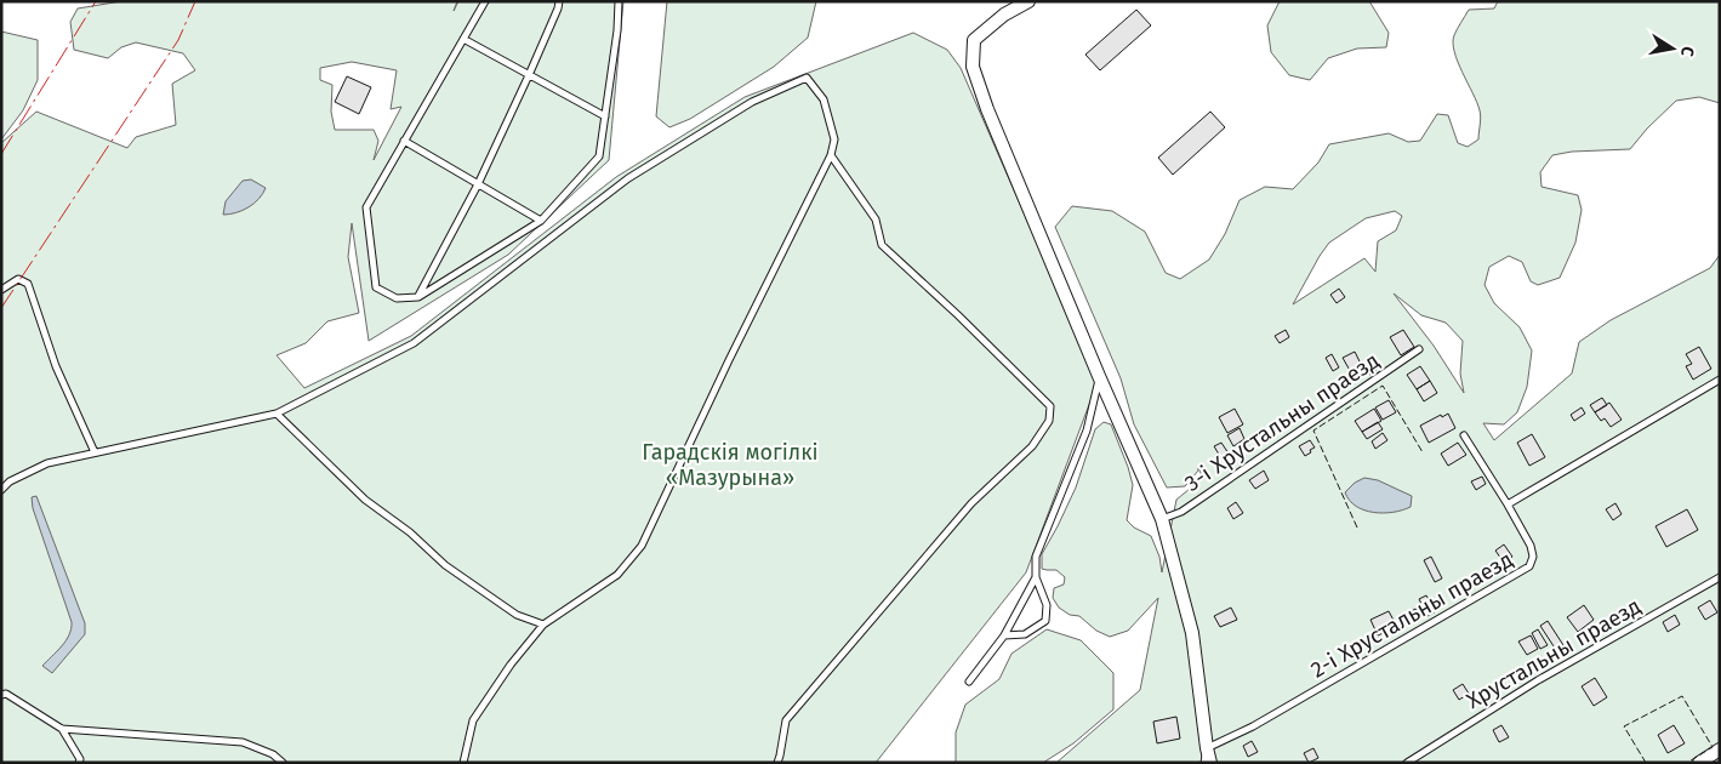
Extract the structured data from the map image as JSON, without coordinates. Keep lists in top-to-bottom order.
{
  "streets": {
    "lane": ["3-і Хрустальны праезд", "2-і Хрустальны праезд", "Хрустальны праезд"]
  },
  "parks": ["Гарадскія могілкі «Мазурына»"],
  "north": "right"
}
